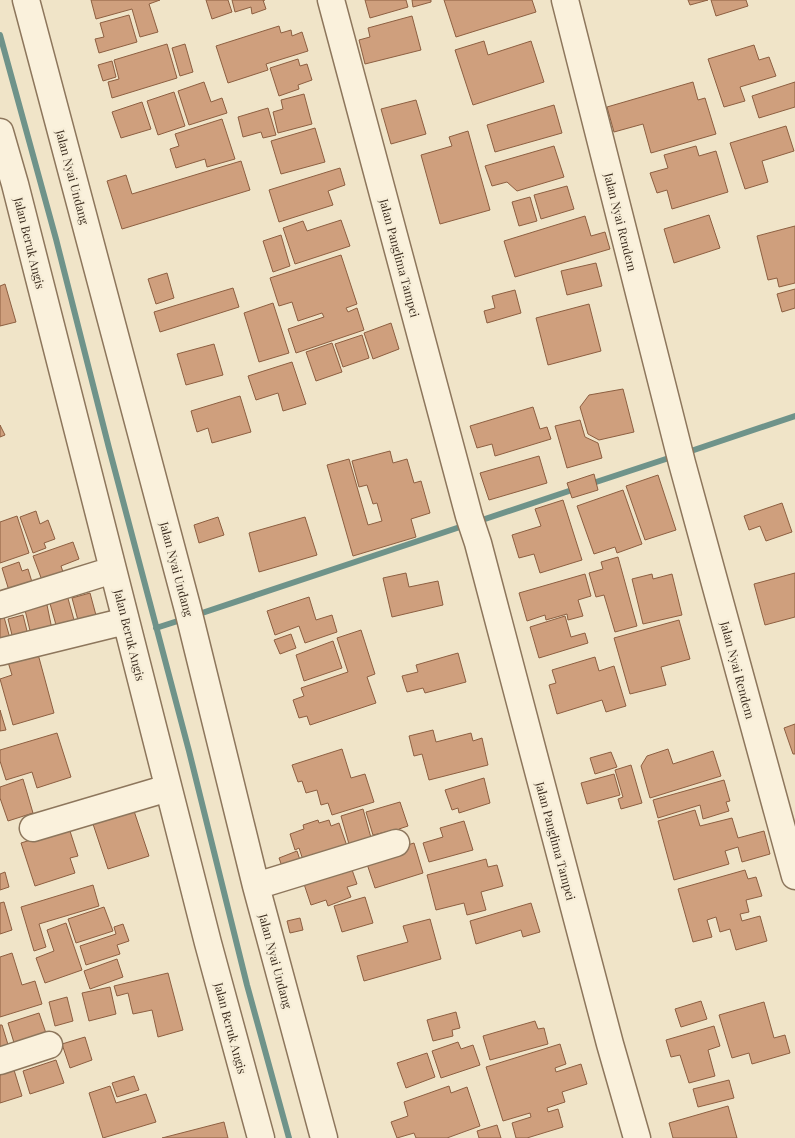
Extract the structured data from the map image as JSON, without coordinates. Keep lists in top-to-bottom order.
{
  "streets": {
    "street": [
      "Jalan Nyai Undang",
      "Jalan Nyai Rendem",
      "Jalan Beruk Angis",
      "Jalan Panglima Tampei"
    ]
  }
}
